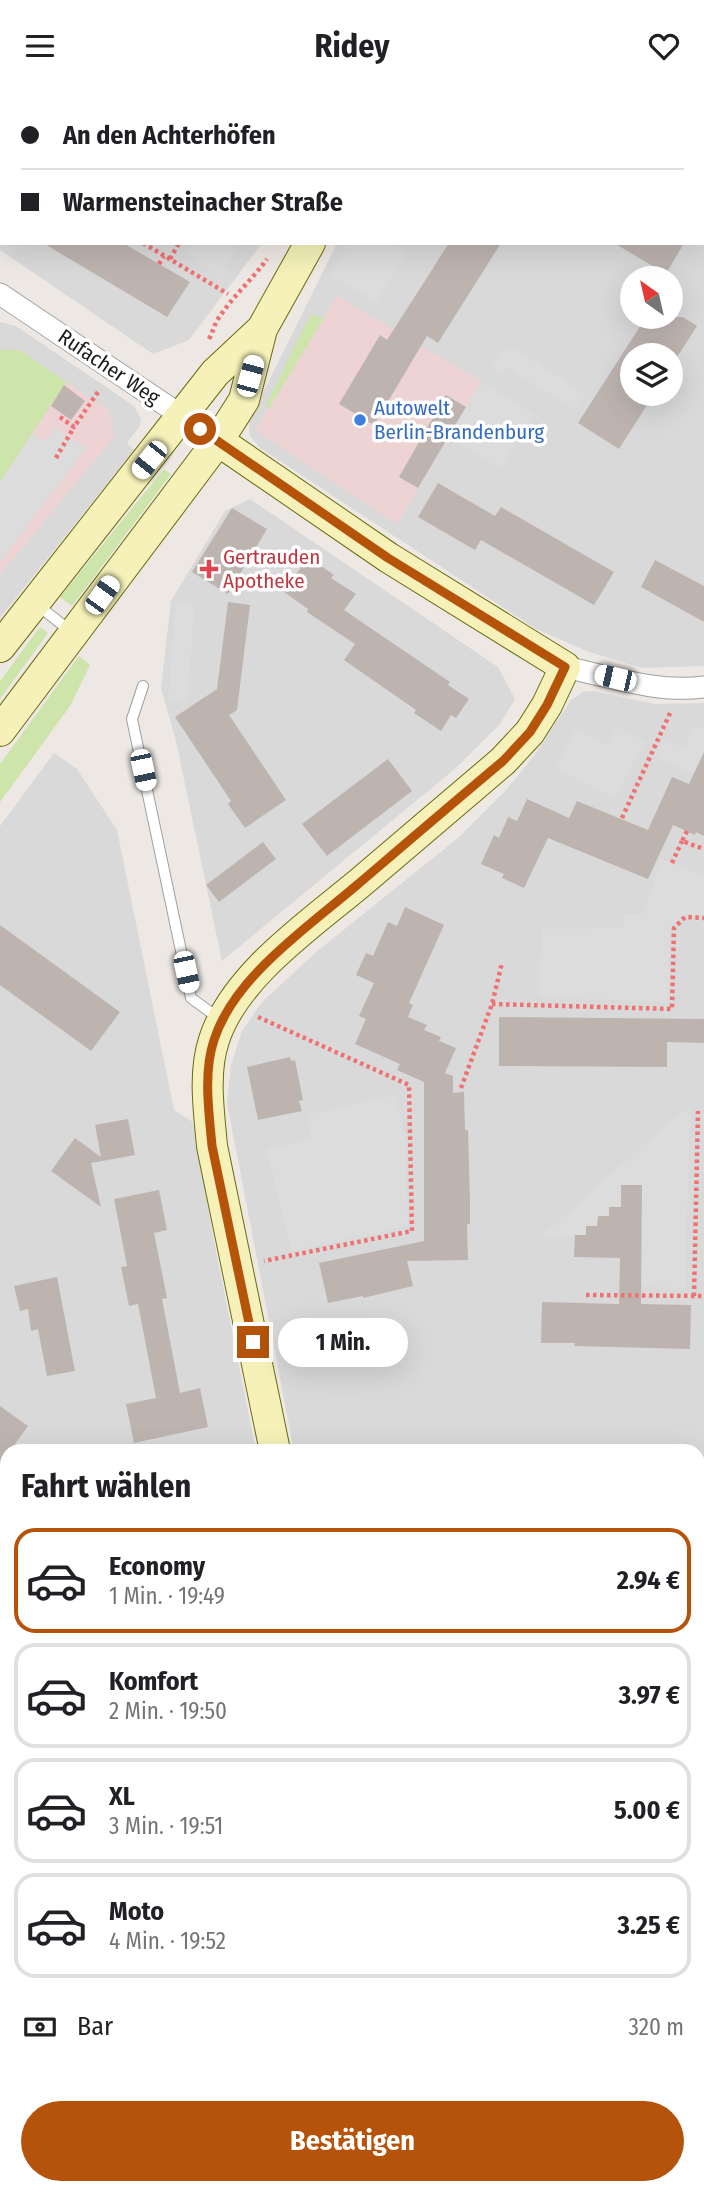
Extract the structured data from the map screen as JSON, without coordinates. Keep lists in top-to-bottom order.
{
  "streets": {
    "street": ["Rufacher Weg"]
  },
  "places": {
    "other": ["Autowelt Berlin-Brandenburg"],
    "health": ["Gertrauden Apotheke"]
  },
  "north": "top left",
  "page": {
    "header": "Ridey",
    "banner": ["An den Achterhöfen", "Warmensteinacher Straße"],
    "bubble": "1 Min.",
    "heading": "Fahrt wählen",
    "list": [
      {
        "name": "Economy",
        "note": "1 Min. · 19:49",
        "value": "2.94 €"
      },
      {
        "name": "Komfort",
        "note": "2 Min. · 19:50",
        "value": "3.97 €"
      },
      {
        "name": "XL",
        "note": "3 Min. · 19:51",
        "value": "5.00 €"
      },
      {
        "name": "Moto",
        "note": "4 Min. · 19:52",
        "value": "3.25 €"
      }
    ],
    "pay": ["Bar", "320 m"],
    "buttons": "Bestätigen"
  }
}
